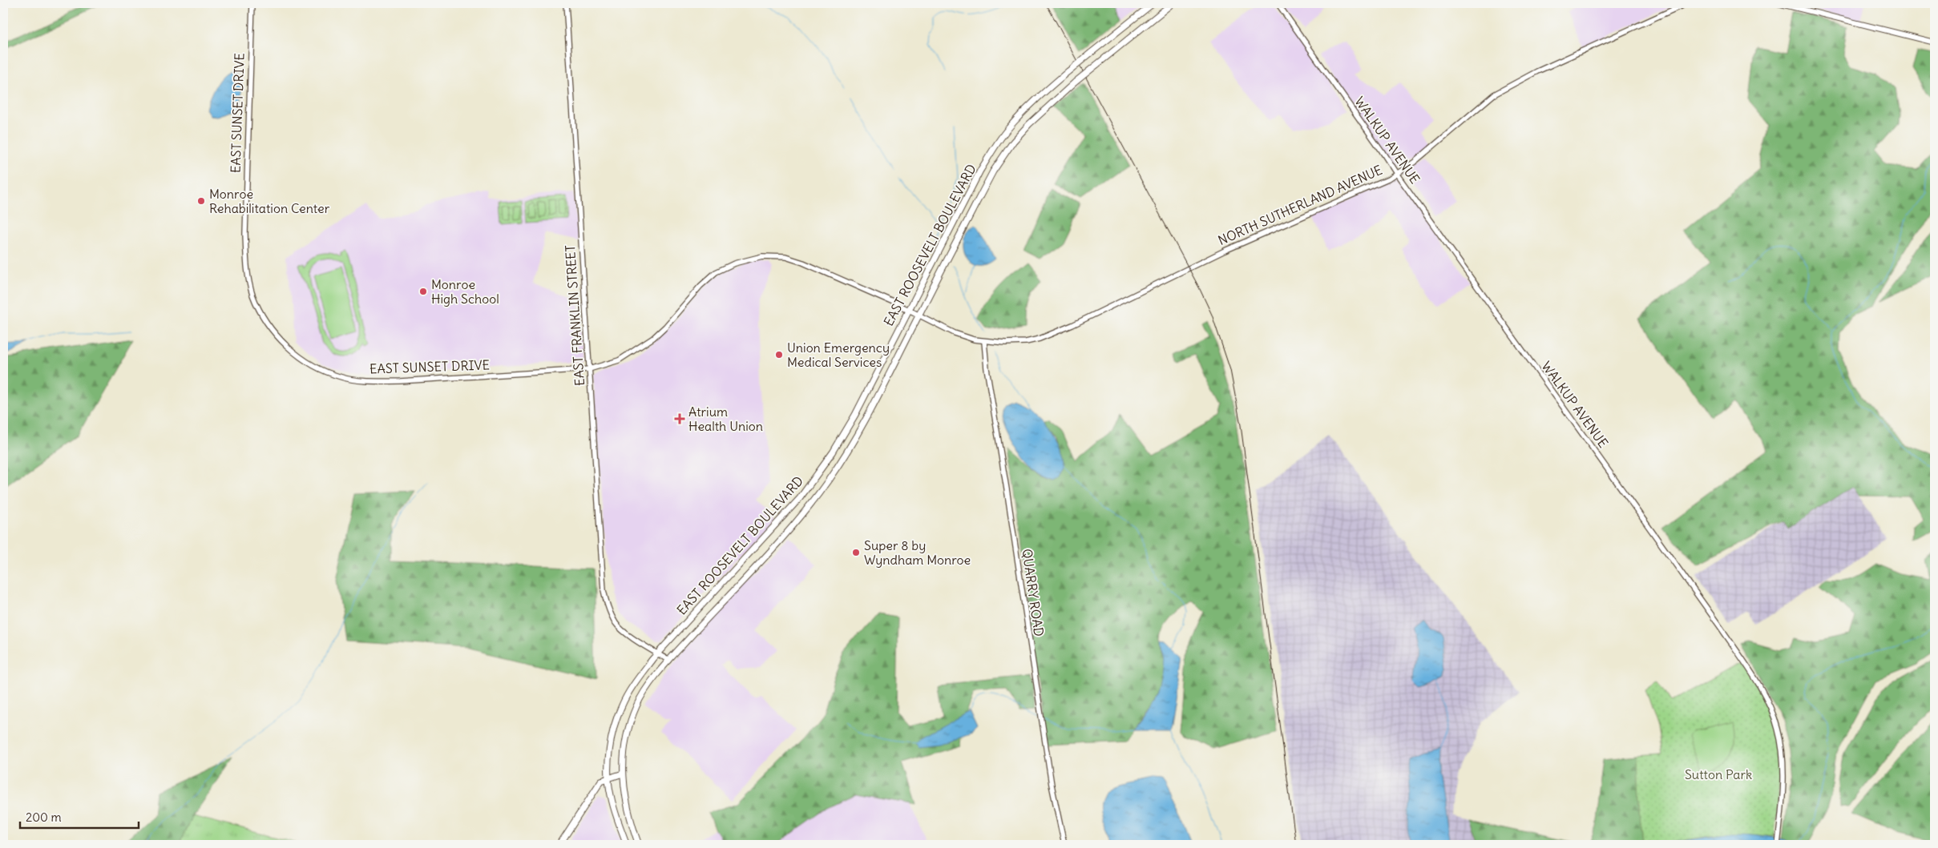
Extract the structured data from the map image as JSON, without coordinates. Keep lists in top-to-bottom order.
{
  "streets": {
    "highway": ["EAST ROOSEVELT BOULEVARD"],
    "street": [
      "EAST SUNSET DRIVE",
      "WALKUP AVENUE",
      "NORTH SUTHERLAND AVENUE",
      "EAST FRANKLIN STREET",
      "QUARRY ROAD"
    ]
  },
  "crossings": [
    ["EAST SUNSET DRIVE", "NORTH SUTHERLAND AVENUE"],
    ["EAST SUNSET DRIVE", "EAST ROOSEVELT BOULEVARD"],
    ["EAST SUNSET DRIVE", "EAST FRANKLIN STREET"],
    ["EAST SUNSET DRIVE", "QUARRY ROAD"],
    ["WALKUP AVENUE", "NORTH SUTHERLAND AVENUE"],
    ["NORTH SUTHERLAND AVENUE", "QUARRY ROAD"],
    ["EAST ROOSEVELT BOULEVARD", "EAST FRANKLIN STREET"]
  ],
  "parks": ["Sutton Park"],
  "places": {
    "other": [
      "Monroe Rehabilitation Center",
      "Monroe High School",
      "Union Emergency Medical Services",
      "Super 8 by Wyndham Monroe"
    ],
    "health": ["Atrium Health Union"]
  },
  "scale_bar": "200 m"
}
